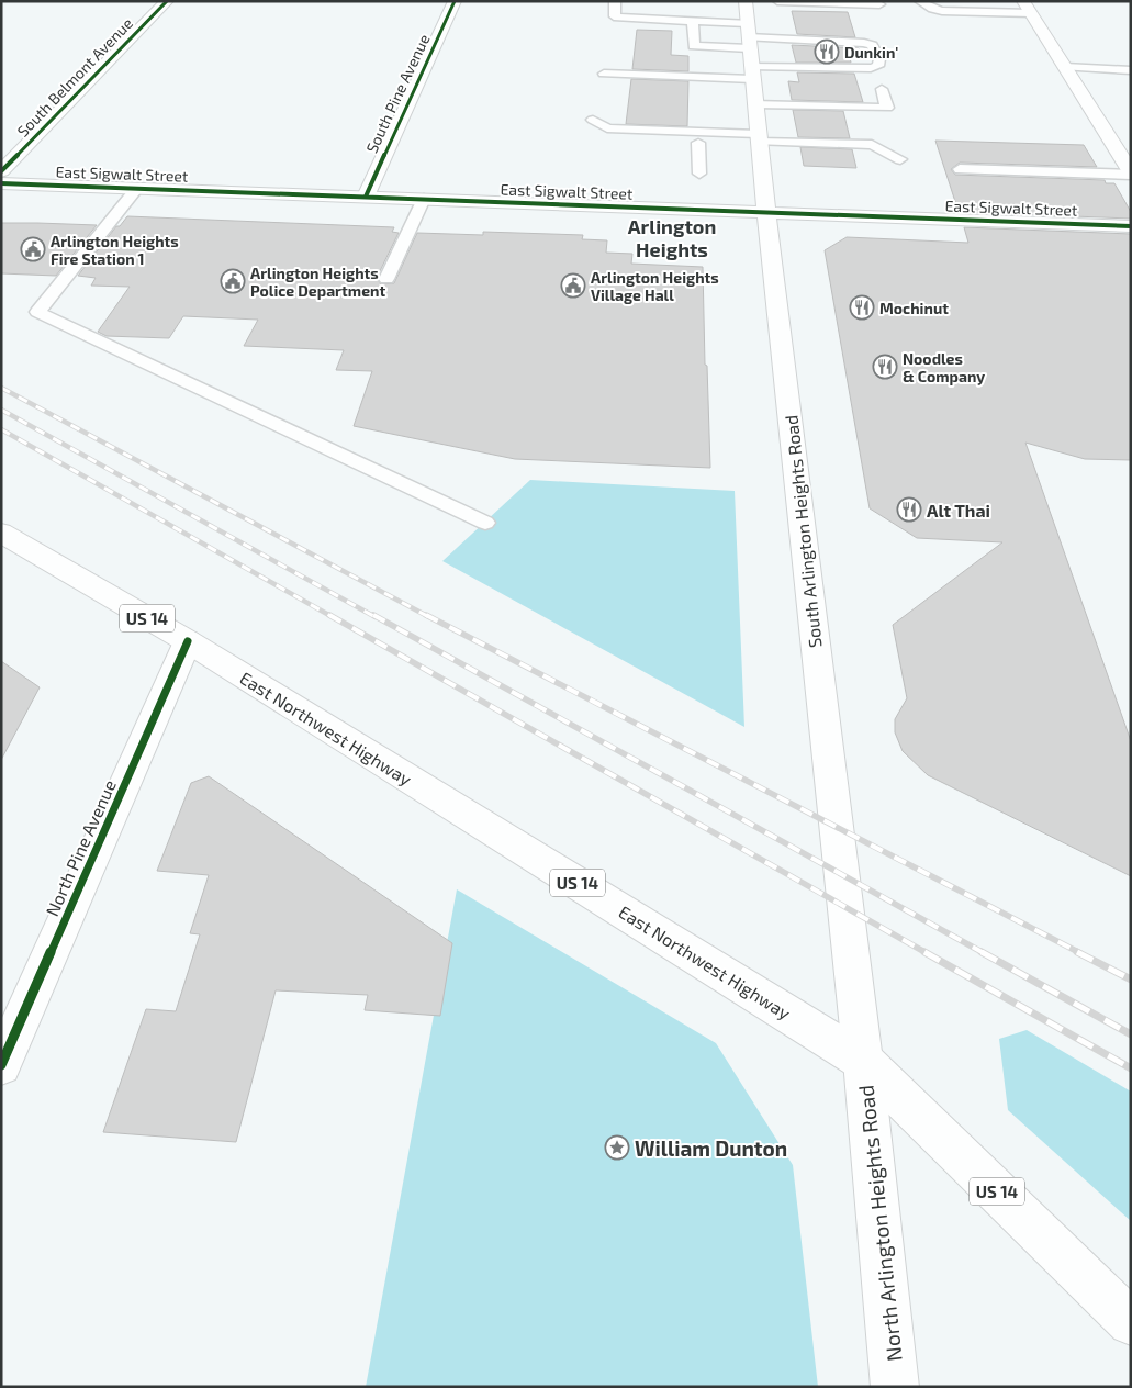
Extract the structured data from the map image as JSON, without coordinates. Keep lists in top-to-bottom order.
{
  "streets": {
    "street": [
      "South Belmont Avenue",
      "South Pine Avenue",
      "East Sigwalt Street",
      "South Arlington Heights Road",
      "US 14",
      "East Northwest Highway",
      "North Pine Avenue",
      "North Arlington Heights Road"
    ]
  },
  "crossings": [
    ["South Pine Avenue", "East Sigwalt Street"],
    ["East Sigwalt Street", "South Arlington Heights Road"],
    ["South Arlington Heights Road", "East Northwest Highway"],
    ["South Arlington Heights Road", "North Arlington Heights Road"],
    ["East Northwest Highway", "North Pine Avenue"],
    ["East Northwest Highway", "North Arlington Heights Road"]
  ],
  "districts": ["Arlington Heights"],
  "places": {
    "restaurant": [
      "Dunkin'",
      "Mochinut",
      "Noodles & Company",
      "Alt Thai"
    ],
    "public building": ["Arlington Heights Fire Station 1", "Arlington Heights Police Department", "Arlington Heights Village Hall"],
    "place": ["William Dunton"]
  }
}
